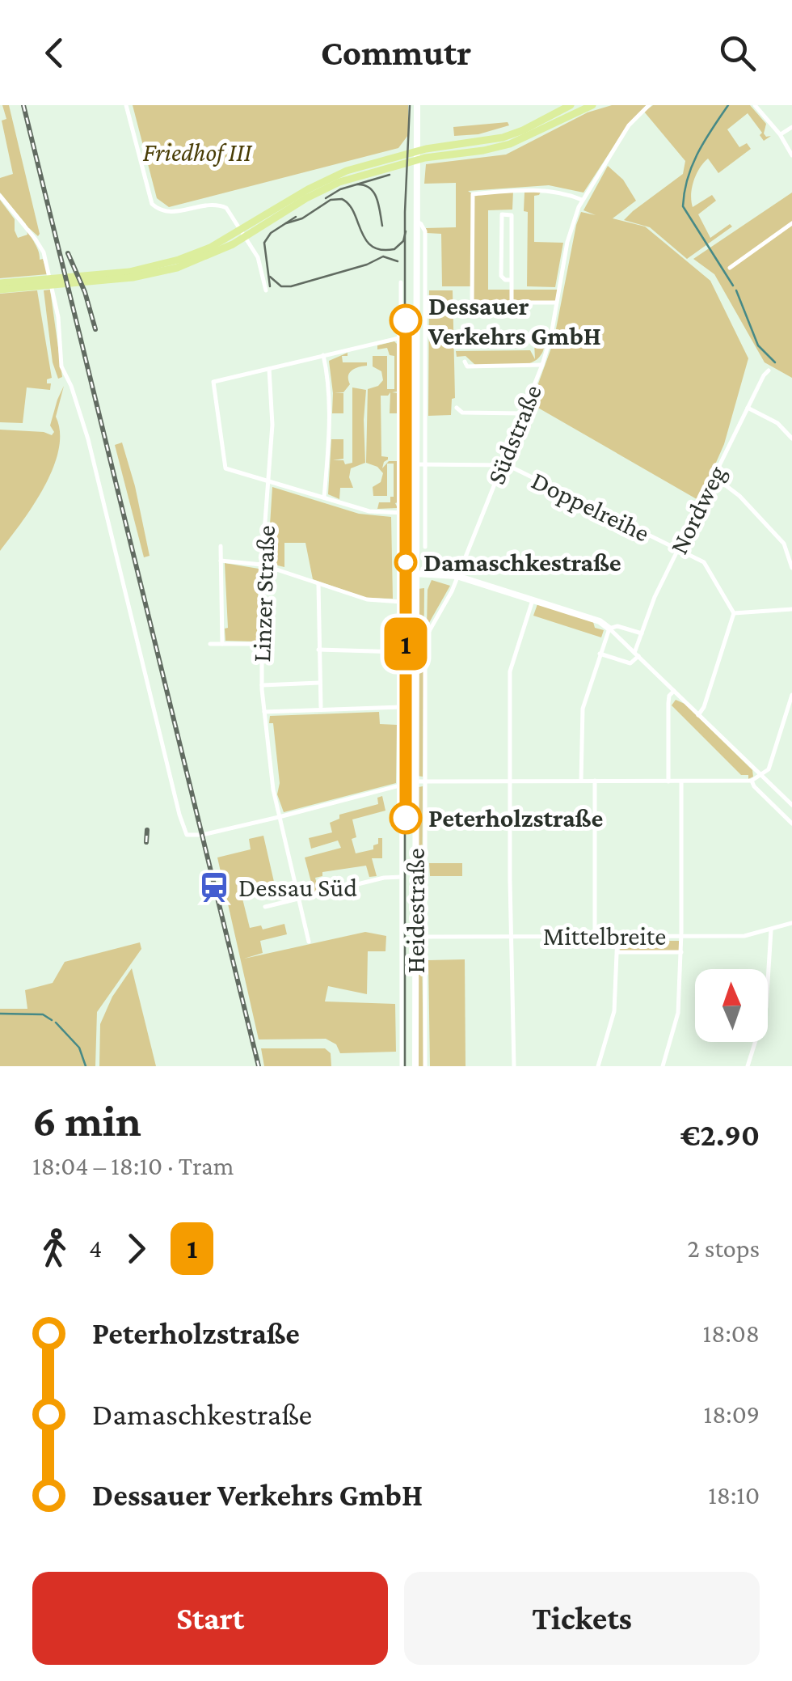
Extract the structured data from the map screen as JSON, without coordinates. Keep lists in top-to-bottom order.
{
  "streets": {
    "street": [
      "Südstraße",
      "Doppelreihe",
      "Nordweg",
      "Linzer Straße",
      "Heidestraße",
      "Mittelbreite"
    ]
  },
  "crossings": [
    ["Südstraße", "Doppelreihe"],
    ["Südstraße", "Heidestraße"],
    ["Doppelreihe", "Nordweg"],
    ["Heidestraße", "Mittelbreite"]
  ],
  "parks": ["Friedhof III"],
  "places": {
    "other": ["Dessauer Verkehrs GmbH", "Damaschkestraße", "Peterholzstraße"],
    "station": ["Dessau Süd"]
  },
  "lines": ["tram line 1"],
  "north": "top",
  "page": {
    "header": "Commutr",
    "on_map": "1",
    "heading": ["6 min", "18:04 – 18:10 · Tram", "€2.90"],
    "legs": ["4", "1", "2 stops"],
    "list": [
      {
        "name": "Peterholzstraße",
        "value": "18:08"
      },
      {
        "name": "Damaschkestraße",
        "value": "18:09"
      },
      {
        "name": "Dessauer Verkehrs GmbH",
        "value": "18:10"
      }
    ],
    "buttons": ["Start", "Tickets"]
  }
}
